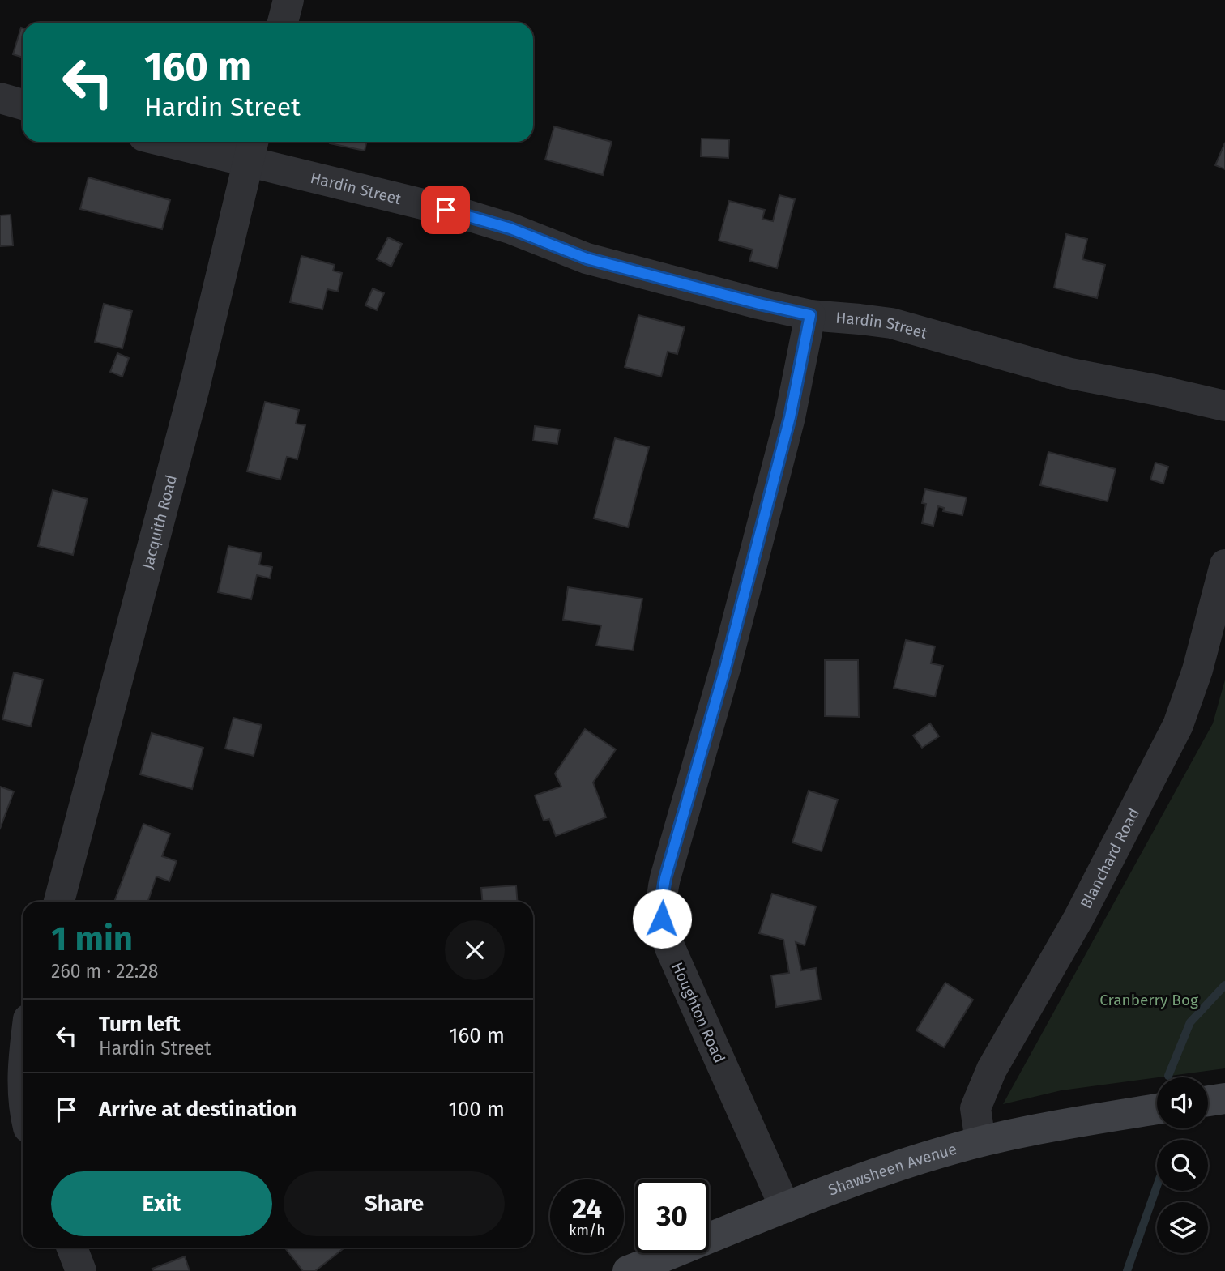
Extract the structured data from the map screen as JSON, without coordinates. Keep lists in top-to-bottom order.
{
  "streets": {
    "main road": ["Shawsheen Avenue"],
    "street": [
      "Hardin Street",
      "Jacquith Road",
      "Blanchard Road",
      "Houghton Road"
    ]
  },
  "crossings": [
    ["Hardin Street", "Jacquith Road"],
    ["Hardin Street", "Houghton Road"],
    ["Blanchard Road", "Shawsheen Avenue"],
    ["Houghton Road", "Shawsheen Avenue"]
  ],
  "parks": ["Cranberry Bog"],
  "page": {
    "turn": ["160 m", "Hardin Street"],
    "heading": ["1 min", "260 m · 22:28"],
    "list": [
      {
        "name": "Turn left",
        "note": "Hardin Street",
        "value": "160 m"
      },
      {
        "name": "Arrive at destination",
        "value": "100 m"
      }
    ],
    "buttons": ["Exit", "Share"],
    "speed": "24 km/h",
    "limit": "30"
  }
}
